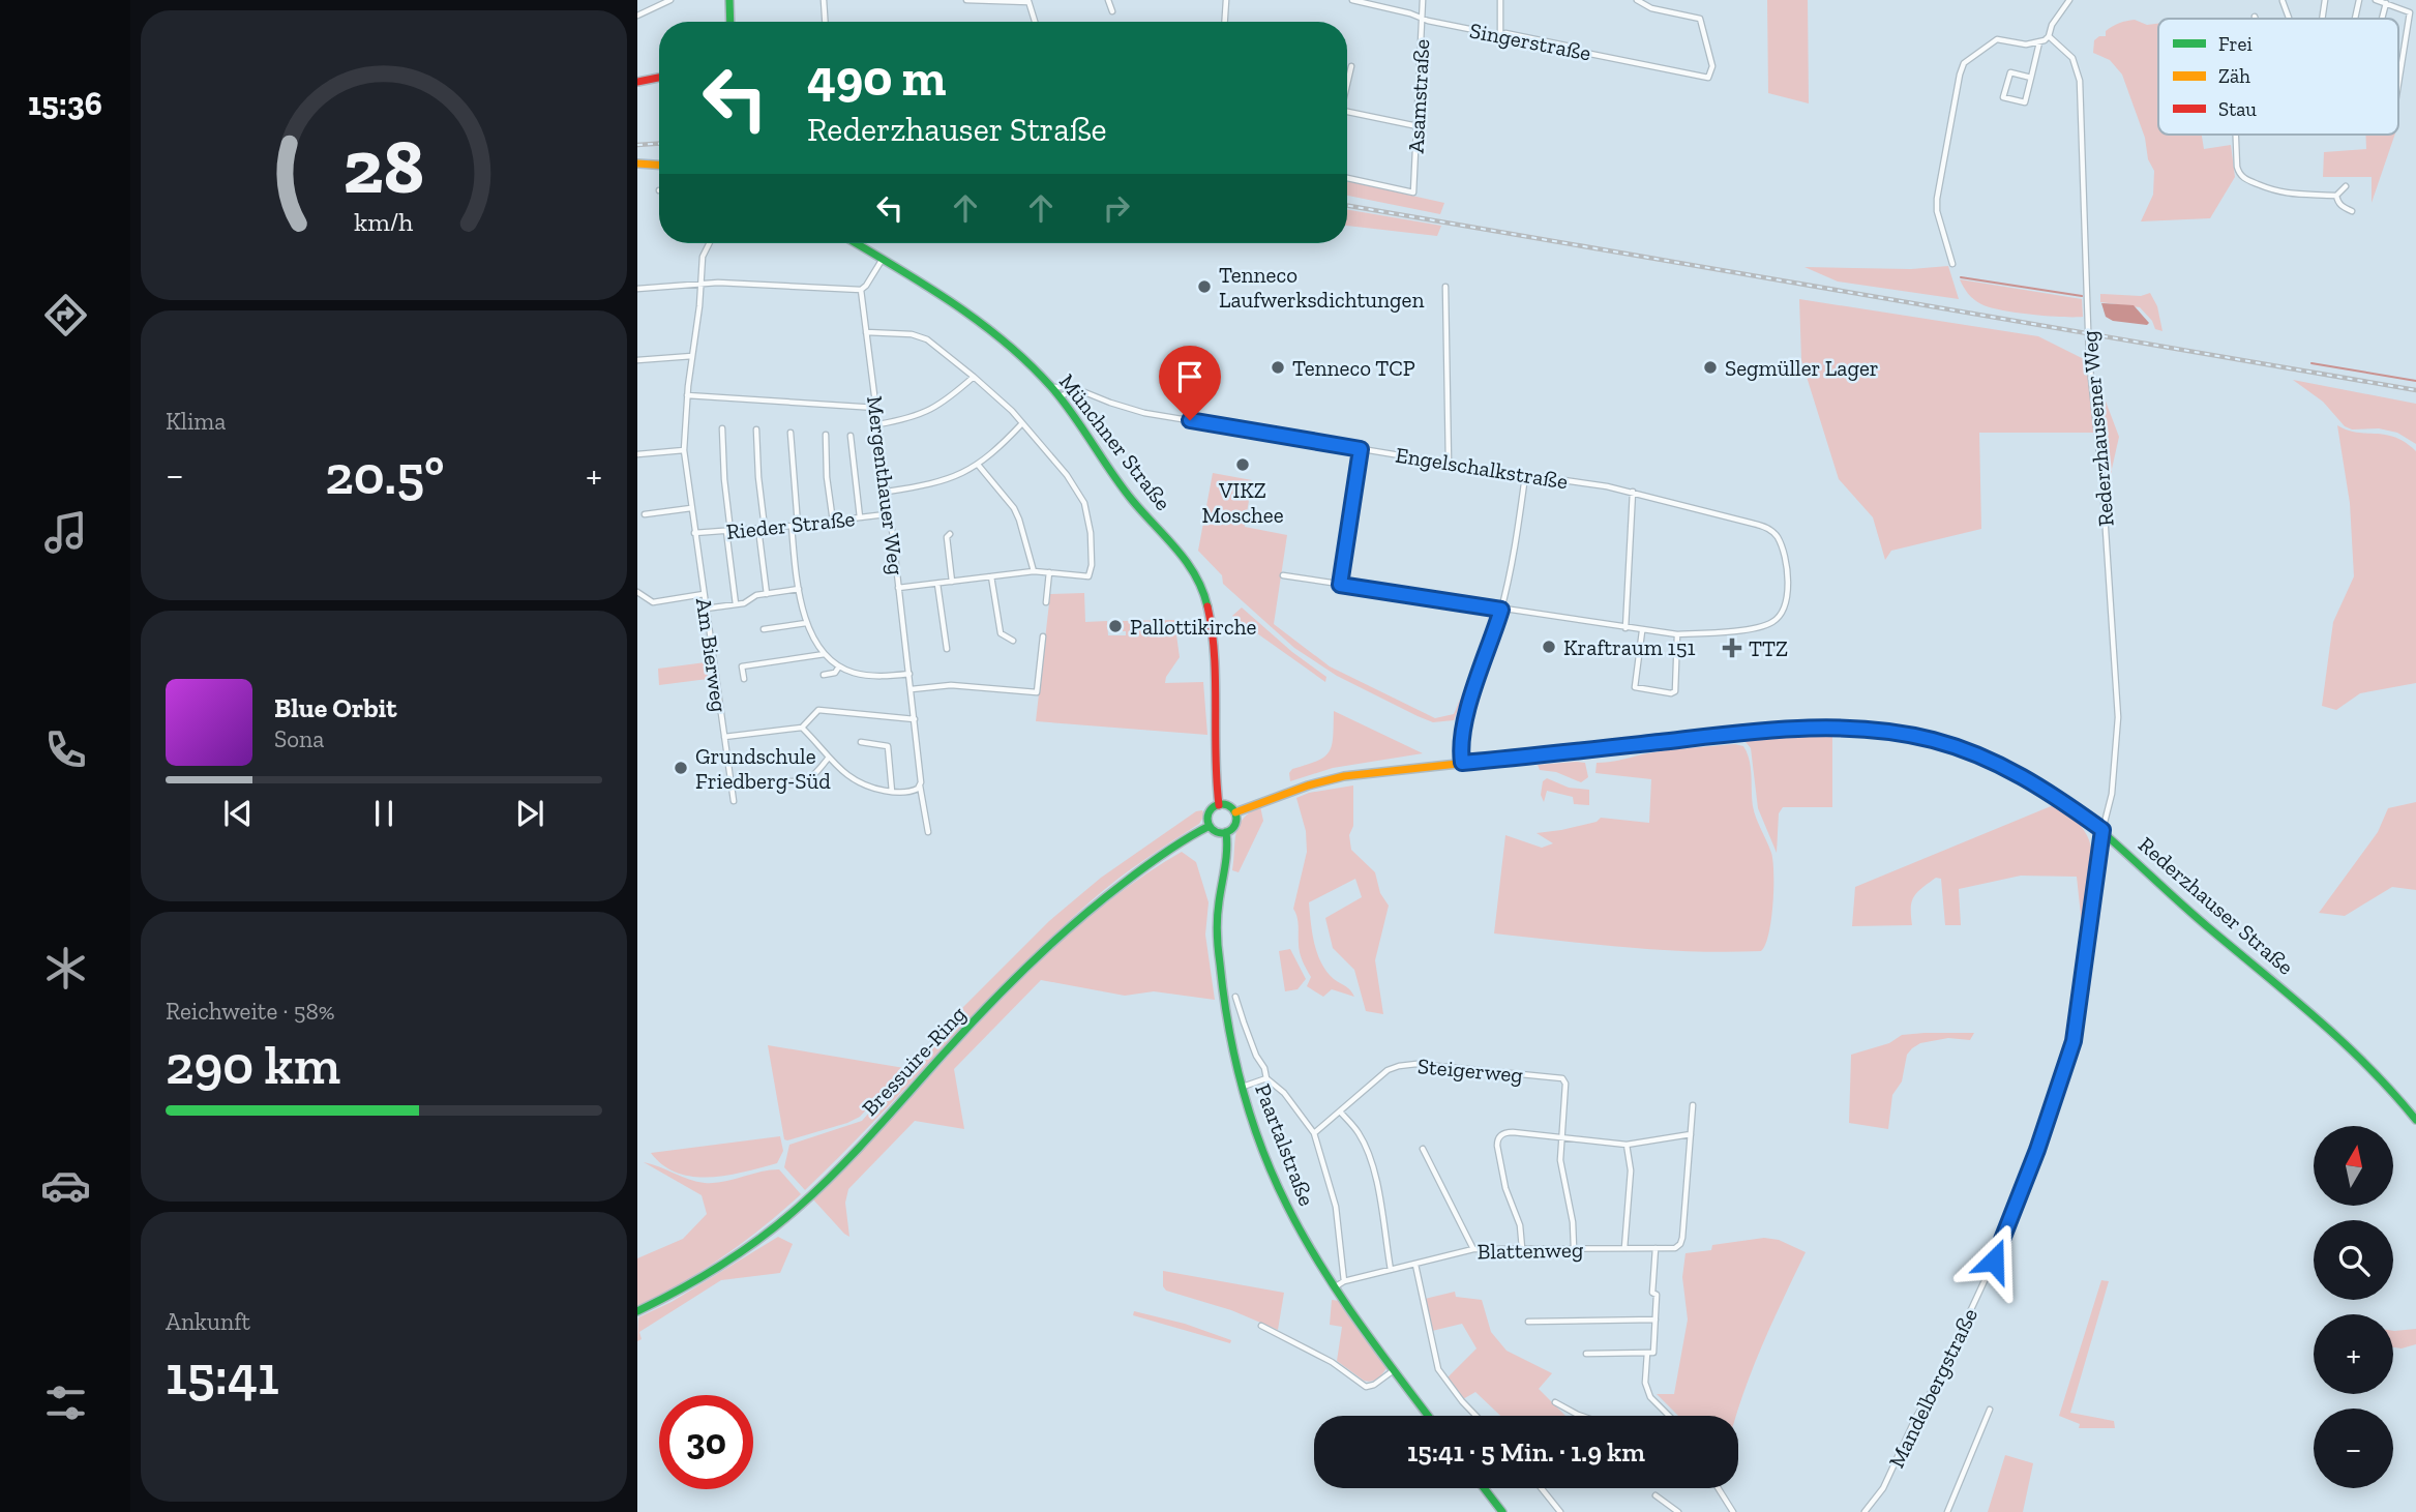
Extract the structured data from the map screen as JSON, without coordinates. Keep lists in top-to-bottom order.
{
  "streets": {
    "main road": [
      "Münchner Straße",
      "Rederzhauser Straße",
      "Bressuire-Ring",
      "Paartalstraße"
    ],
    "street": [
      "Singerstraße",
      "Asamstraße",
      "Rederzhausener Weg",
      "Engelschalkstraße",
      "Mergenthauer Weg",
      "Rieder Straße",
      "Am Bierweg",
      "Steigerweg",
      "Blattenweg",
      "Mandelbergstraße"
    ]
  },
  "crossings": [
    ["Singerstraße", "Asamstraße"],
    ["Rederzhausener Weg", "Rederzhauser Straße"],
    ["Rederzhausener Weg", "Mandelbergstraße"],
    ["Münchner Straße", "Engelschalkstraße"],
    ["Münchner Straße", "Bressuire-Ring"],
    ["Münchner Straße", "Paartalstraße"],
    ["Mergenthauer Weg", "Rieder Straße"],
    ["Rieder Straße", "Am Bierweg"],
    ["Bressuire-Ring", "Paartalstraße"],
    ["Paartalstraße", "Blattenweg"]
  ],
  "places": {
    "other": [
      "Tenneco Laufwerksdichtungen",
      "Tenneco TCP",
      "Segmüller Lager",
      "VIKZ Moschee",
      "Pallottikirche",
      "Kraftraum 151",
      "Grundschule Friedberg-Süd"
    ],
    "health": ["TTZ"]
  },
  "legend": ["Frei", "Zäh", "Stau"],
  "north": "top",
  "page": {
    "tabs": "15:36",
    "turn": ["490 m", "Rederzhauser Straße"],
    "tile": [
      "Klima",
      ["Reichweite · 58%", "290 km"],
      ["Ankunft", "15:41"]
    ],
    "heat": ["−", "20.5°", "+"],
    "song": ["Blue Orbit", "Sona"],
    "map_buttons": ["+", "−"],
    "limit": "30",
    "trip": "15:41 · 5 Min. · 1.9 km",
    "gauge": ["28", "km/h"]
  }
}
